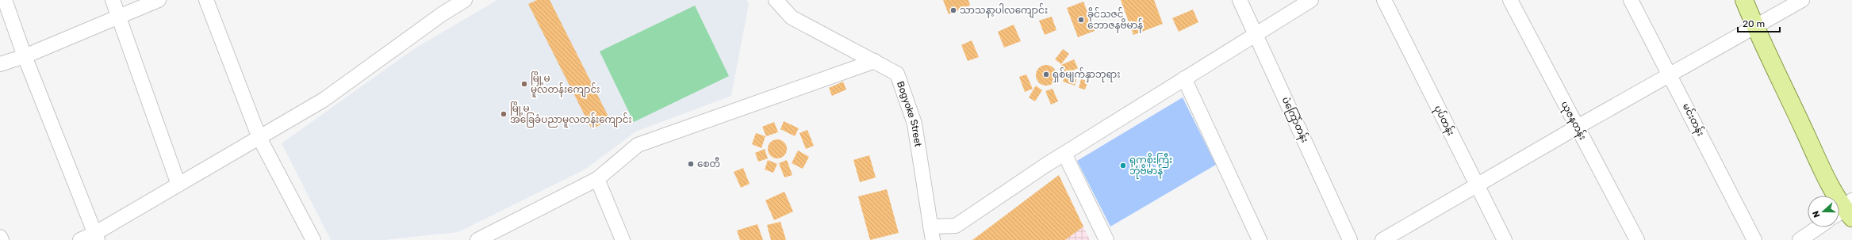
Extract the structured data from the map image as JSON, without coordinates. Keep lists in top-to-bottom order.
{
  "streets": {
    "street": [
      "Bogyoke Street",
      "ပဲကြော်တန်း",
      "မင်းတန်း",
      "ပုပ်တန်း",
      "ယုဇနတန်း"
    ]
  },
  "places": [
    "သာသနာ့ပါလကျောင်း",
    "ခိုင်သဇင် ဘောဇနဗိမာန်",
    "ရှစ်မျက်နှာဘုရား",
    "မြို့မ မူလတန်းကျောင်း",
    "မြို့မ အခြေခံပညာမူလတန်းကျောင်း",
    "စေတီ",
    "ရုက္ခစိုးကြီး ဘုံဗိမာန်"
  ],
  "scale_bar": "20 m",
  "north": "left"
}
